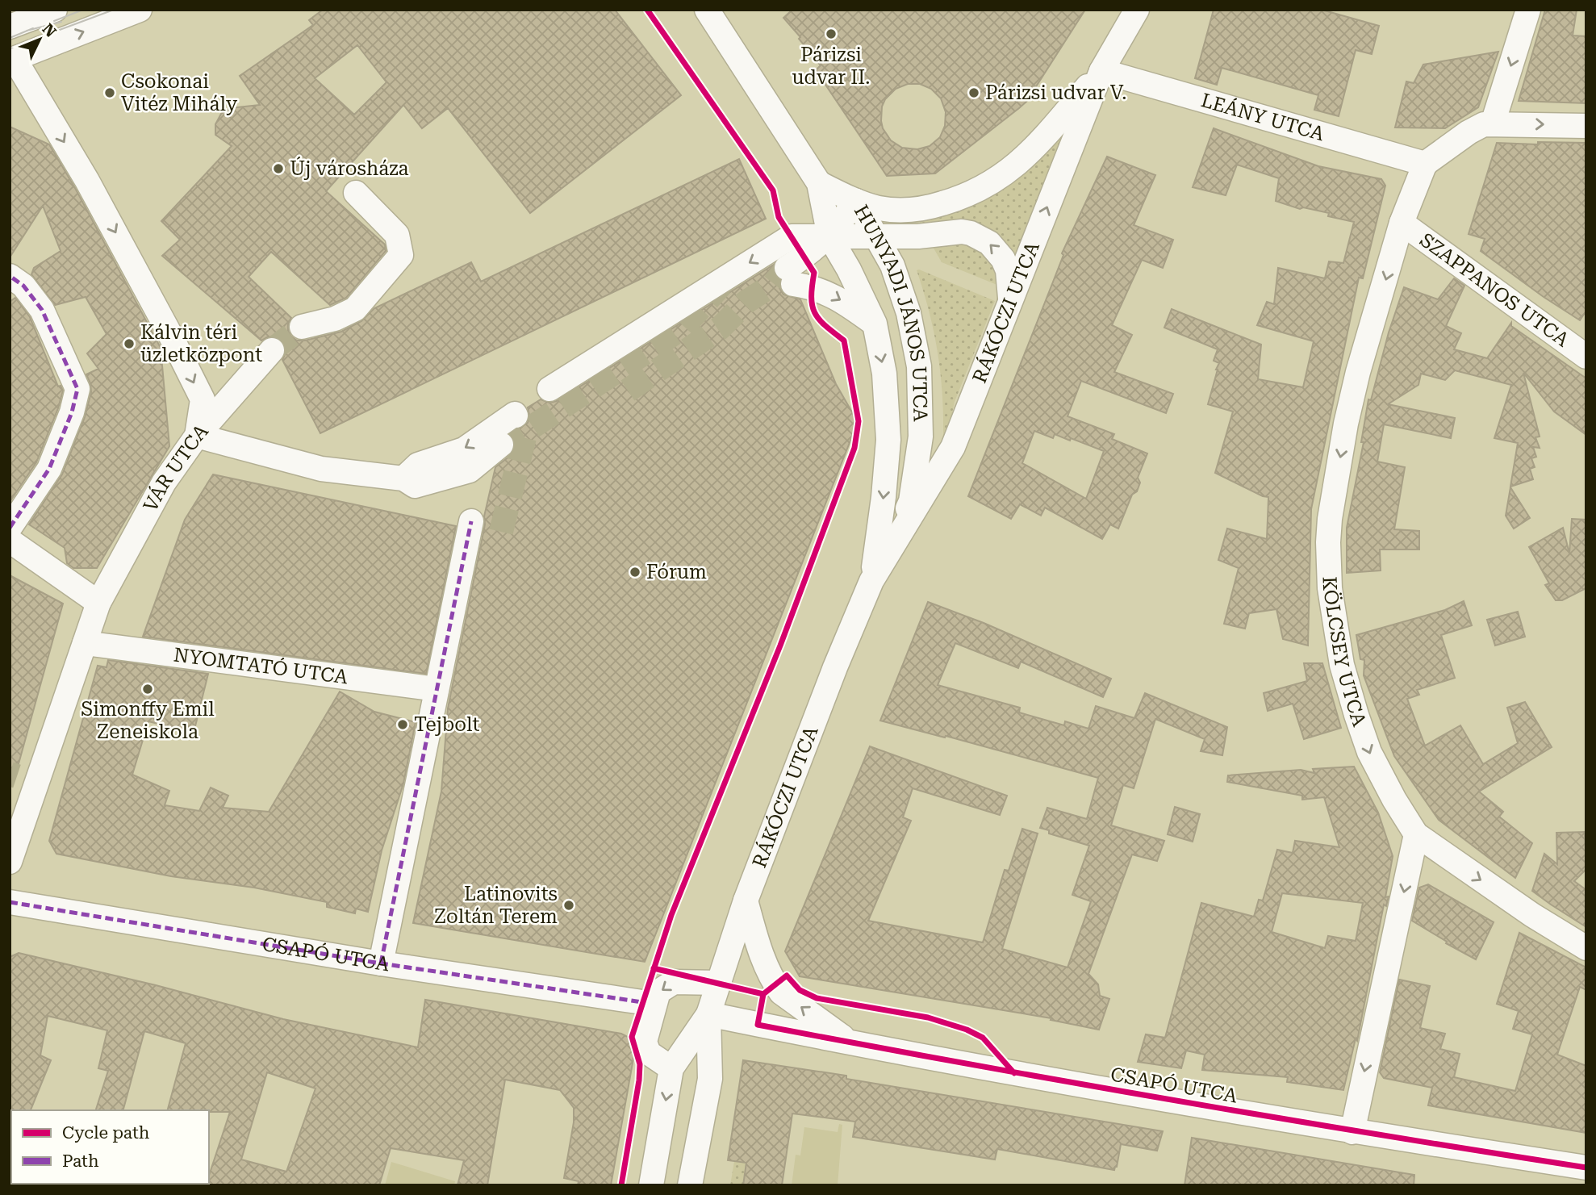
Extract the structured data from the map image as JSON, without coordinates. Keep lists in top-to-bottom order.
{
  "streets": {
    "street": [
      "LEÁNY UTCA",
      "SZAPPANOS UTCA",
      "RÁKÓCZI UTCA",
      "HUNYADI JÁNOS UTCA",
      "VÁR UTCA",
      "KÖLCSEY UTCA",
      "NYOMTATÓ UTCA",
      "CSAPÓ UTCA"
    ]
  },
  "crossings": [
    ["LEÁNY UTCA", "RÁKÓCZI UTCA"],
    ["LEÁNY UTCA", "KÖLCSEY UTCA"],
    ["SZAPPANOS UTCA", "KÖLCSEY UTCA"],
    ["RÁKÓCZI UTCA", "HUNYADI JÁNOS UTCA"],
    ["RÁKÓCZI UTCA", "CSAPÓ UTCA"],
    ["VÁR UTCA", "NYOMTATÓ UTCA"]
  ],
  "one_way": ["VÁR UTCA", "KÖLCSEY UTCA"],
  "places": [
    "Párizsi udvar II.",
    "Csokonai Vitéz Mihály",
    "Párizsi udvar V.",
    "Új városháza",
    "Kálvin téri üzletközpont",
    "Fórum",
    "Simonffy Emil Zeneiskola",
    "Tejbolt",
    "Latinovits Zoltán Terem"
  ],
  "legend": ["Cycle path", "Path"],
  "north": "top right"
}
